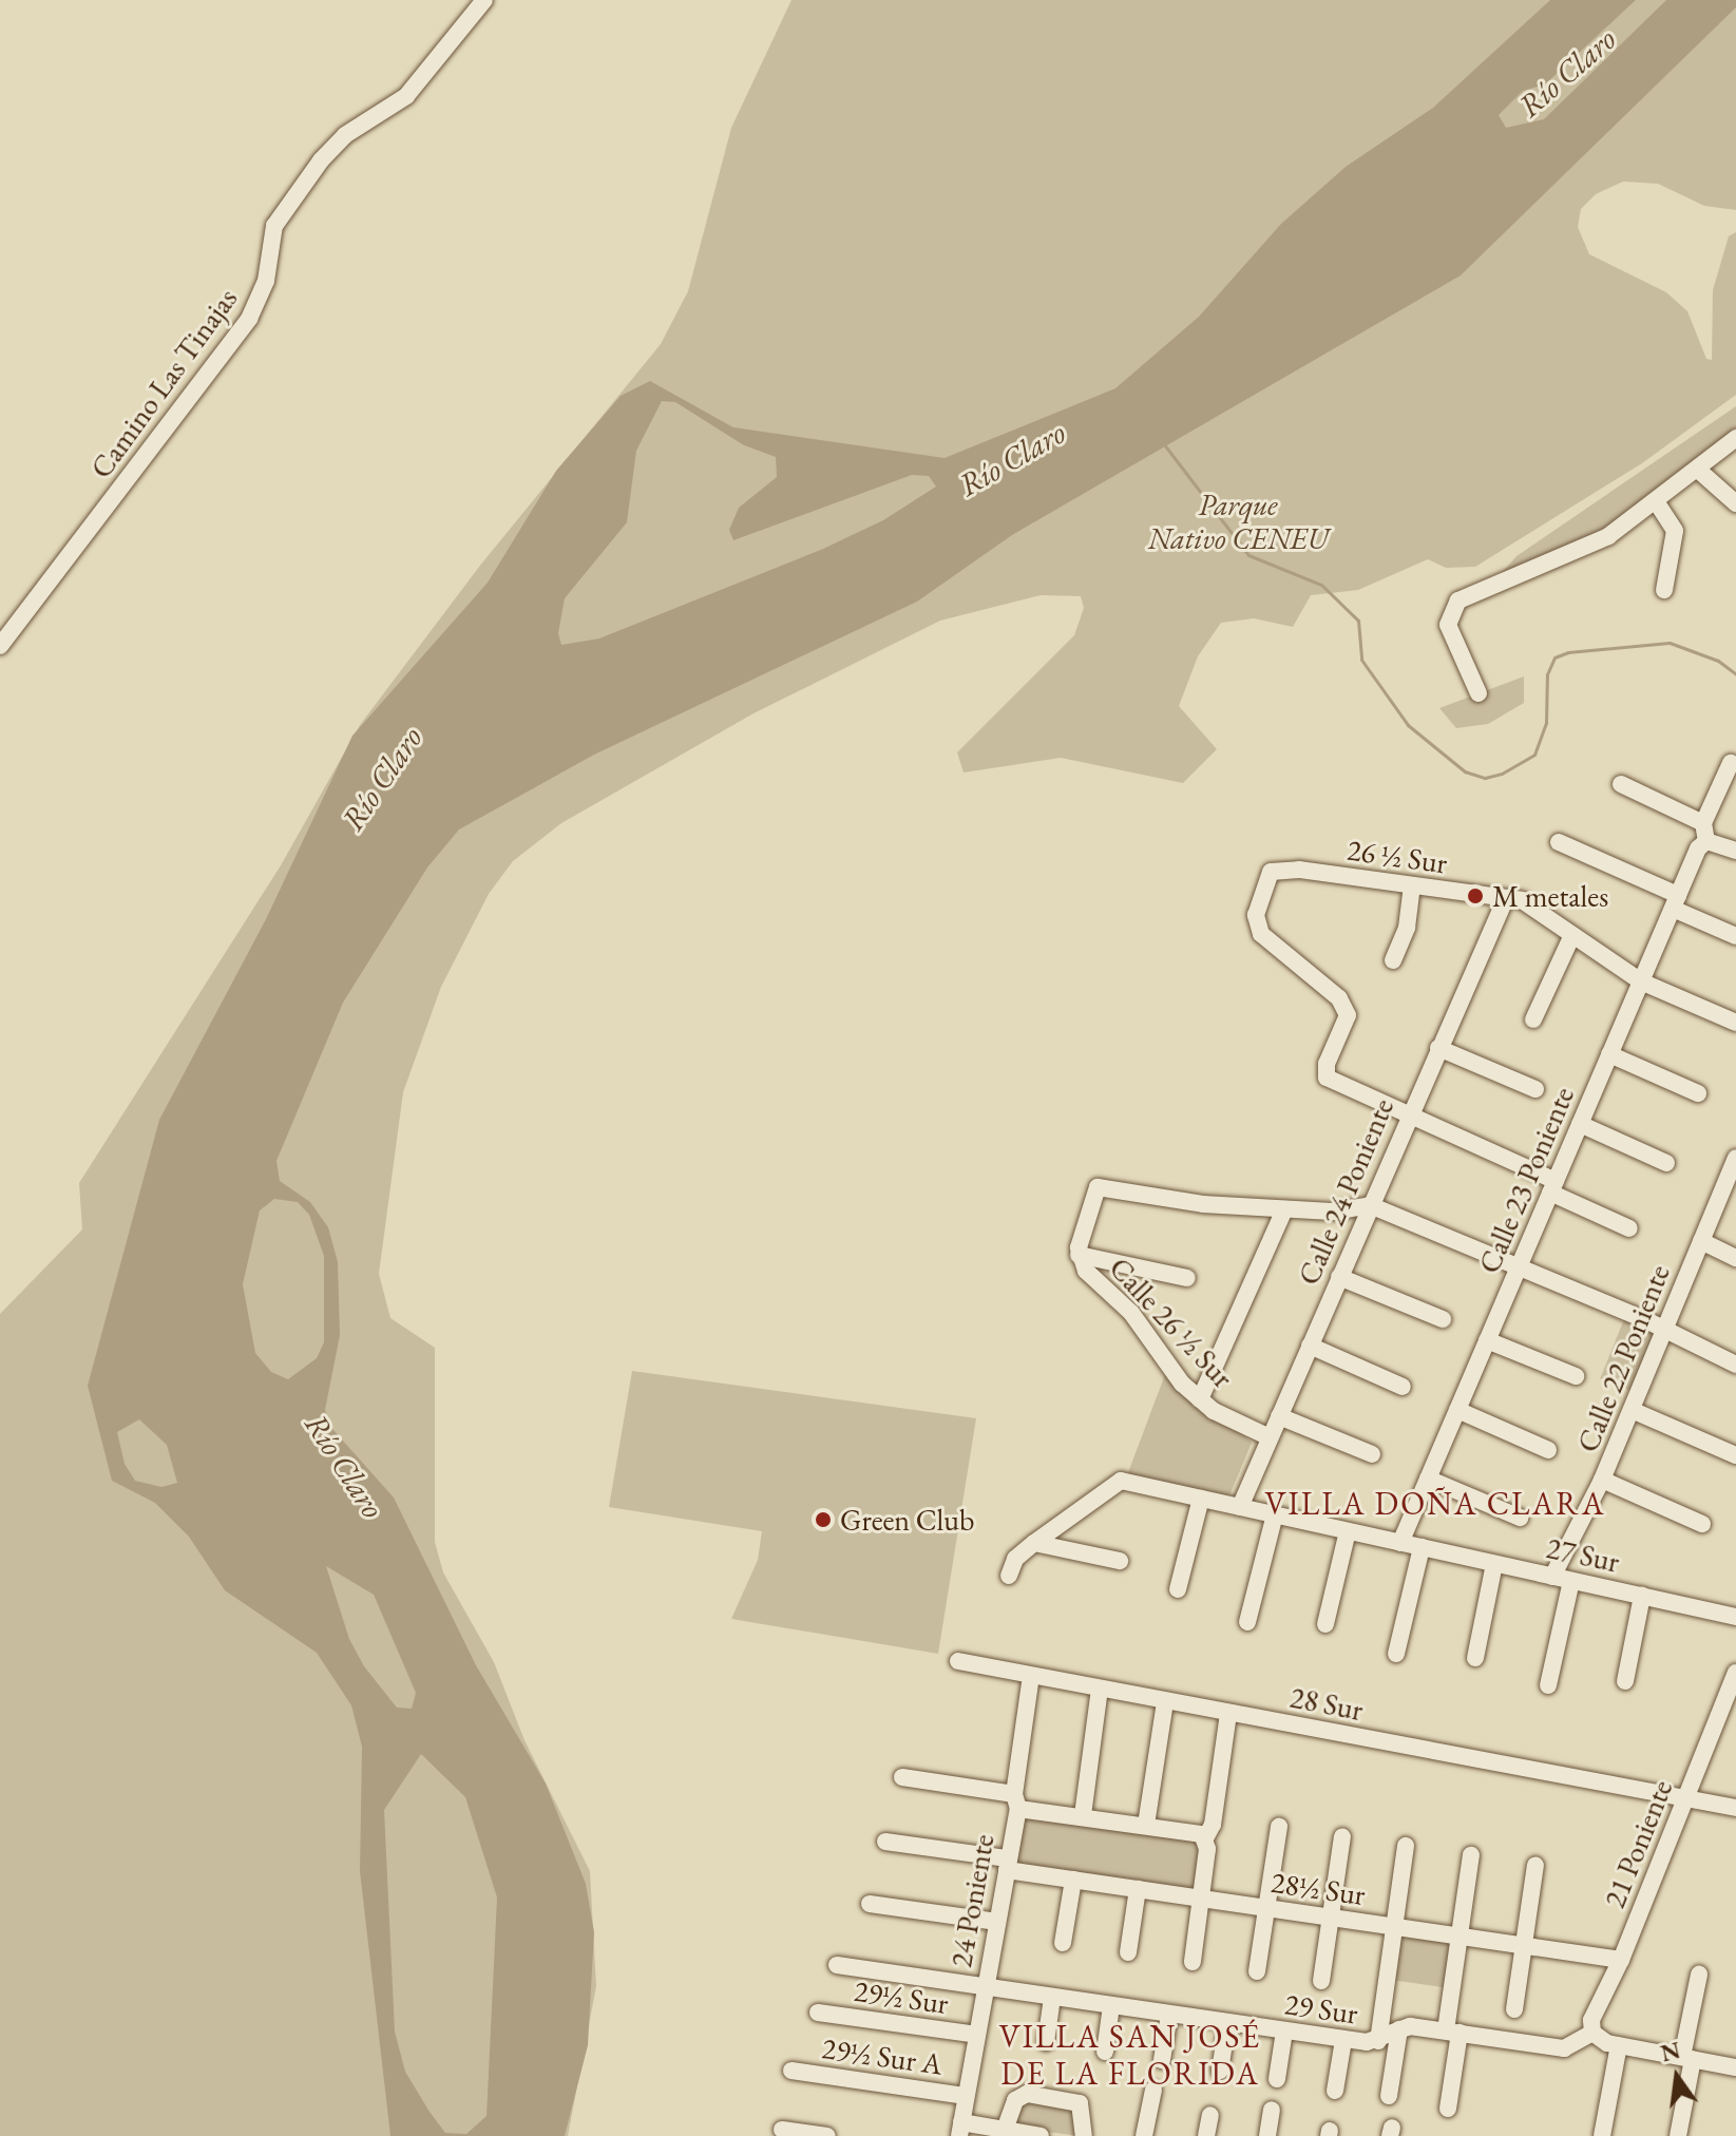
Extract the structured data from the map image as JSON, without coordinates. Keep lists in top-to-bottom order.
{
  "streets": {
    "street": [
      "Camino Las Tinajas",
      "26 ½ Sur",
      "Calle 23 Poniente",
      "Calle 24 Poniente",
      "Calle 26 ½ Sur",
      "Calle 22 Poniente",
      "27 Sur",
      "28 Sur",
      "21 Poniente",
      "28½ Sur",
      "24 Poniente",
      "29½ Sur",
      "29 Sur",
      "29½ Sur A"
    ]
  },
  "crossings": [
    ["26 ½ Sur", "Calle 23 Poniente"],
    ["26 ½ Sur", "Calle 24 Poniente"],
    ["Calle 23 Poniente", "27 Sur"],
    ["Calle 24 Poniente", "Calle 26 ½ Sur"],
    ["Calle 24 Poniente", "27 Sur"],
    ["Calle 22 Poniente", "27 Sur"],
    ["28 Sur", "21 Poniente"],
    ["28 Sur", "24 Poniente"],
    ["21 Poniente", "28½ Sur"],
    ["21 Poniente", "29 Sur"],
    ["28½ Sur", "24 Poniente"],
    ["24 Poniente", "29½ Sur"],
    ["24 Poniente", "29 Sur"],
    ["24 Poniente", "29½ Sur A"]
  ],
  "districts": ["VILLA DOÑA CLARA", "VILLA SAN JOSÉ DE LA FLORIDA"],
  "water": ["Río Claro"],
  "parks": ["Parque Nativo CENEU"],
  "places": ["M metales", "Green Club"],
  "north": "top"
}
